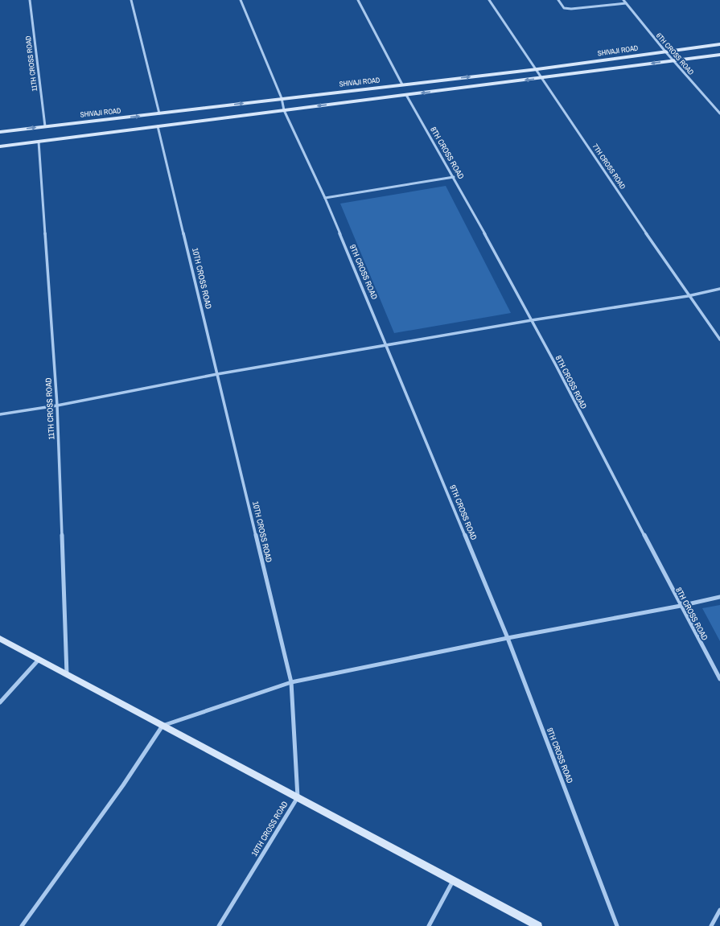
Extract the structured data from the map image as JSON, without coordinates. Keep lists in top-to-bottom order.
{
  "streets": {
    "street": [
      "SHIVAJI ROAD",
      "6TH CROSS ROAD",
      "11TH CROSS ROAD",
      "8TH CROSS ROAD",
      "7TH CROSS ROAD",
      "9TH CROSS ROAD",
      "10TH CROSS ROAD"
    ]
  },
  "crossings": [
    ["SHIVAJI ROAD", "6TH CROSS ROAD"],
    ["SHIVAJI ROAD", "11TH CROSS ROAD"],
    ["SHIVAJI ROAD", "7TH CROSS ROAD"],
    ["SHIVAJI ROAD", "9TH CROSS ROAD"]
  ]
}
